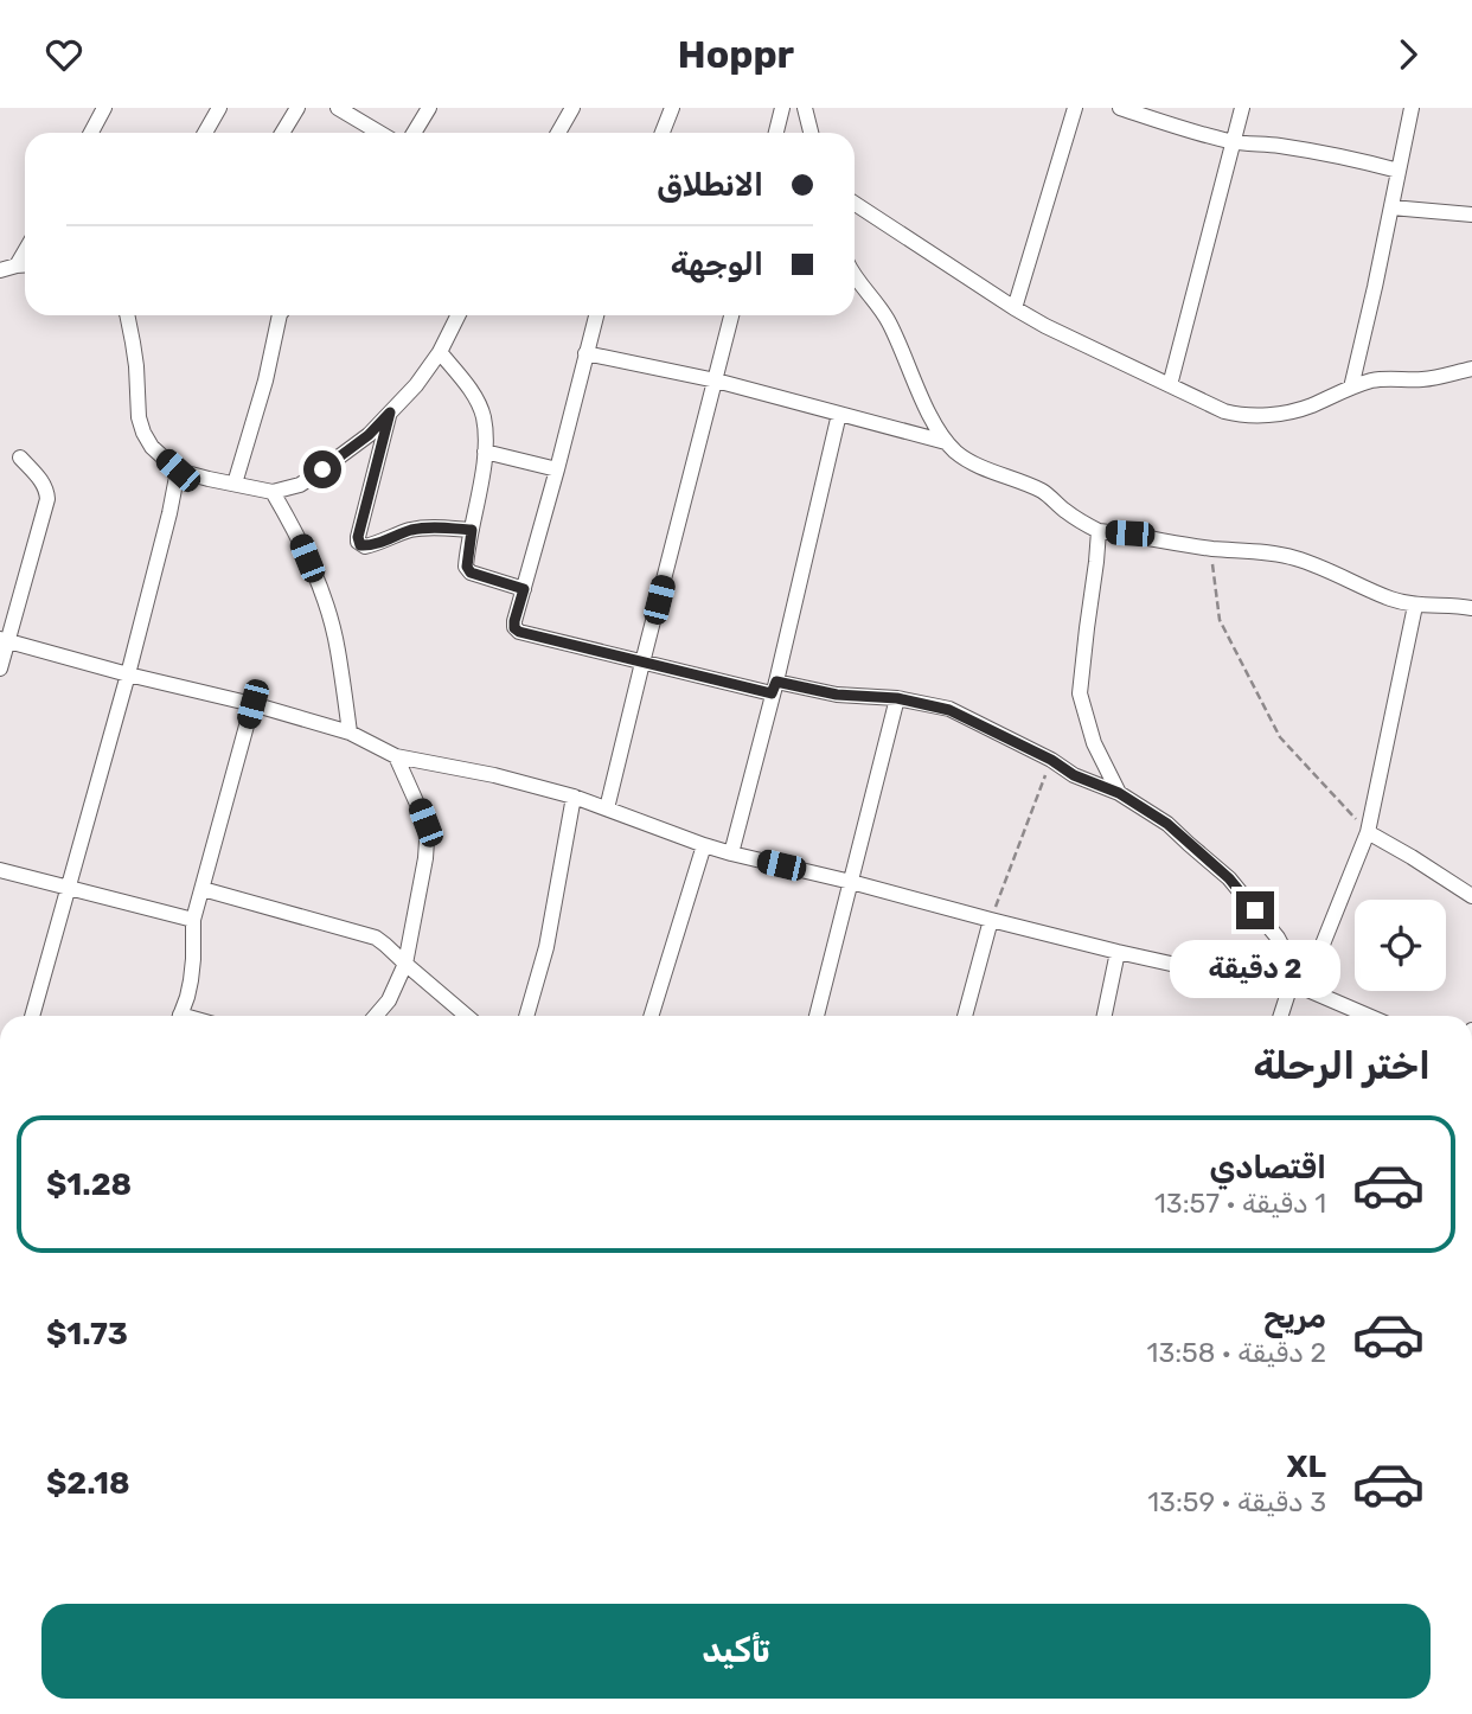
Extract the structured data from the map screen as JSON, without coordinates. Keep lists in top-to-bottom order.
{
  "page": {
    "header": "Hoppr",
    "banner": ["الانطلاق", "الوجهة"],
    "bubble": "2 دقيقة",
    "heading": "اختر الرحلة",
    "list": [
      {
        "name": "اقتصادي",
        "note": "1 دقيقة · 13:57",
        "value": "$1.28"
      },
      {
        "name": "مريح",
        "note": "2 دقيقة · 13:58",
        "value": "$1.73"
      },
      {
        "name": "XL",
        "note": "3 دقيقة · 13:59",
        "value": "$2.18"
      }
    ],
    "buttons": "تأكيد"
  }
}
